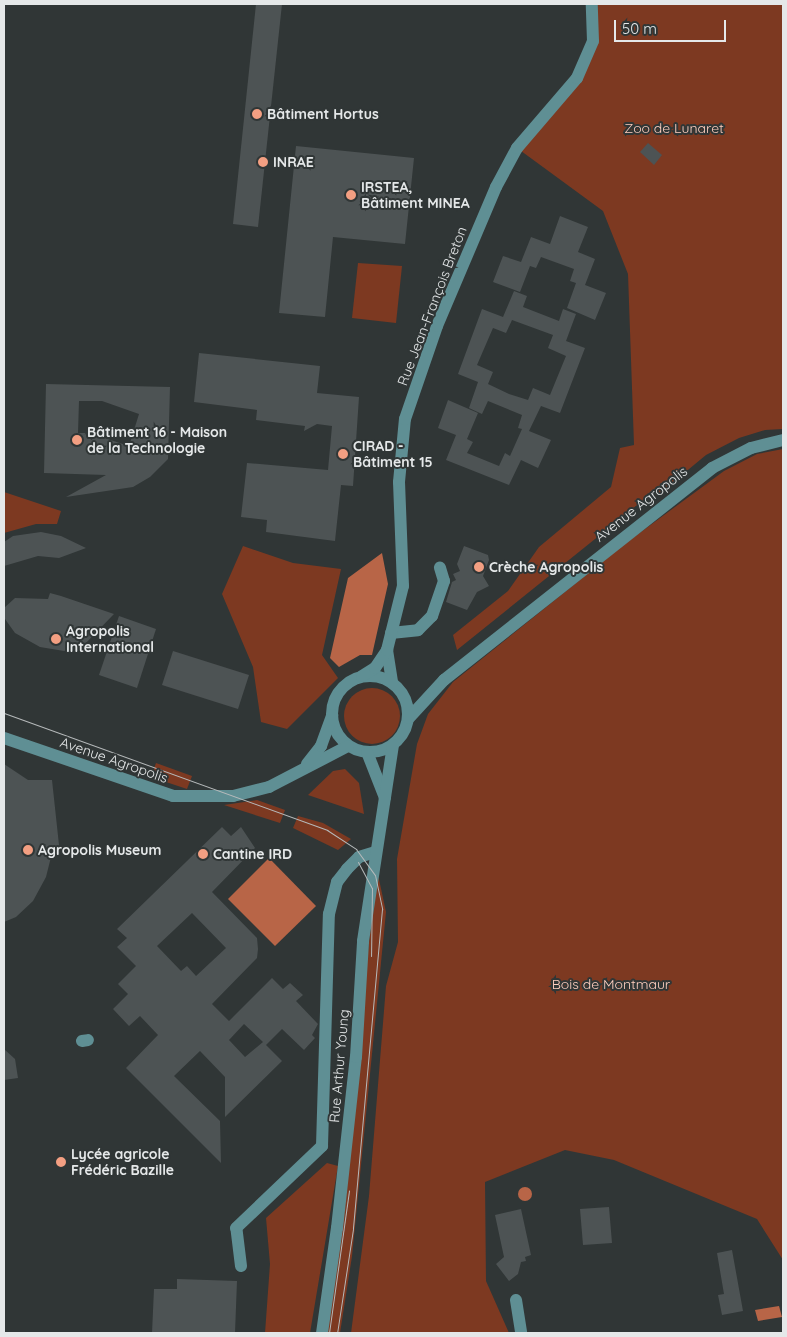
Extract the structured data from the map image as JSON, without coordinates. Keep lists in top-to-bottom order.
{
  "streets": {
    "street": ["Rue Jean-François Breton", "Avenue Agropolis", "Rue Arthur Young"]
  },
  "crossings": [
    ["Rue Jean-François Breton", "Avenue Agropolis"],
    ["Rue Jean-François Breton", "Rue Arthur Young"],
    ["Avenue Agropolis", "Rue Arthur Young"]
  ],
  "parks": ["Zoo de Lunaret", "Bois de Montmaur"],
  "places": [
    "Bâtiment Hortus",
    "INRAE",
    "IRSTEA, Bâtiment MINEA",
    "Bâtiment 16 - Maison de la Technologie",
    "CIRAD - Bâtiment 15",
    "Crèche Agropolis",
    "Agropolis International",
    "Agropolis Museum",
    "Cantine IRD",
    "Lycée agricole Frédéric Bazille"
  ],
  "scale_bar": "50 m"
}
